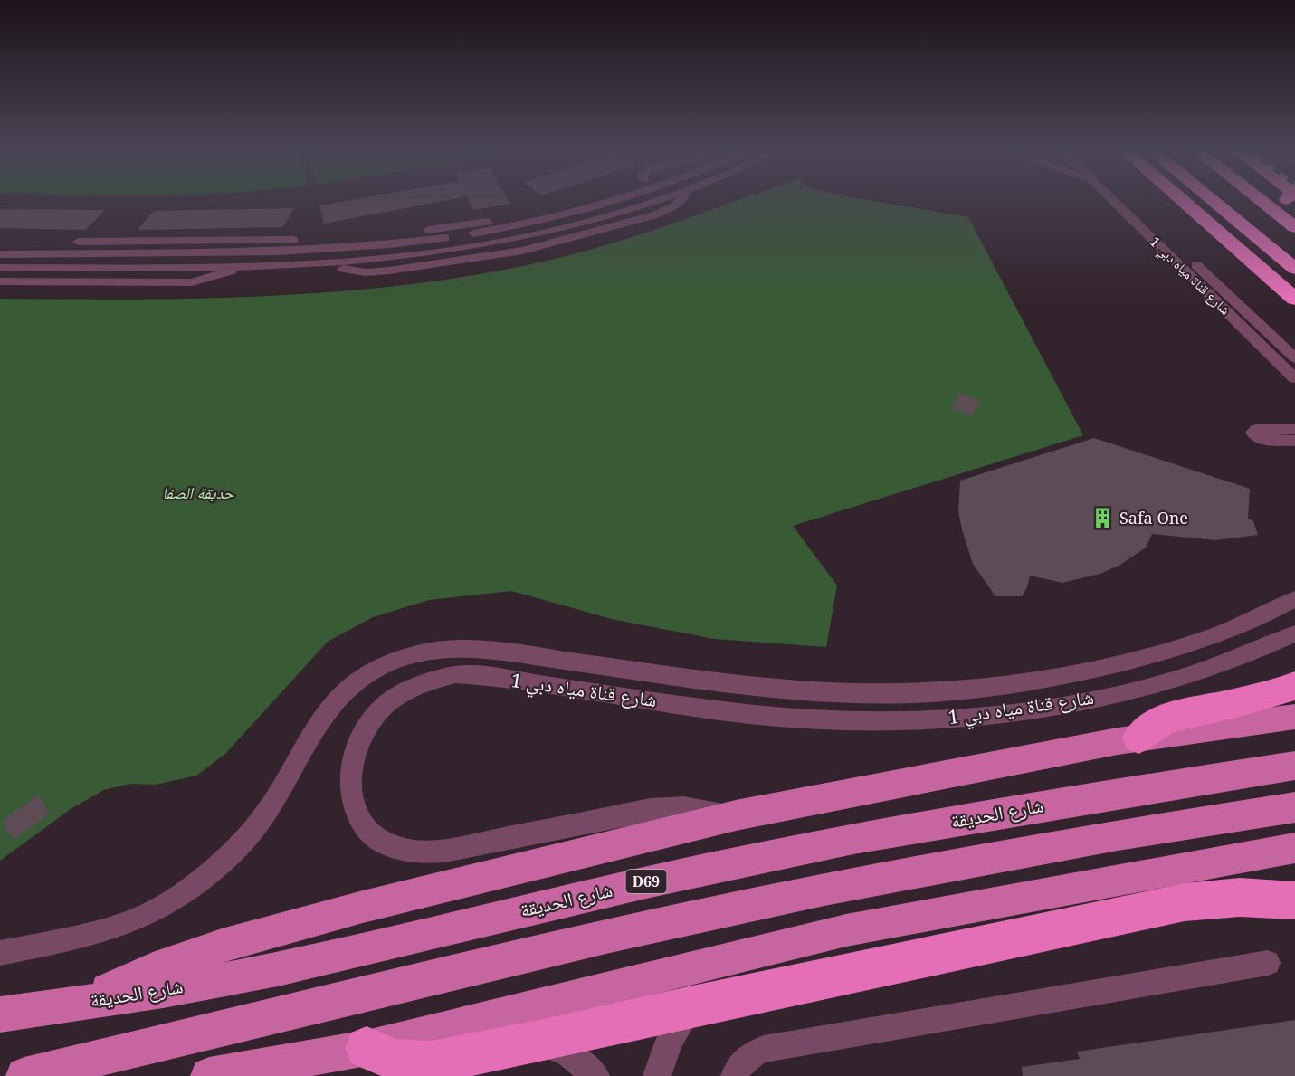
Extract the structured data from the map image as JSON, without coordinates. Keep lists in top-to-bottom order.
{
  "streets": {
    "main road": ["شارع الحديقة", "D69"],
    "street": ["شارع قناة مياه دبي 1"]
  },
  "parks": ["حديقة الصفا"],
  "places": {
    "building": ["Safa One"]
  }
}
